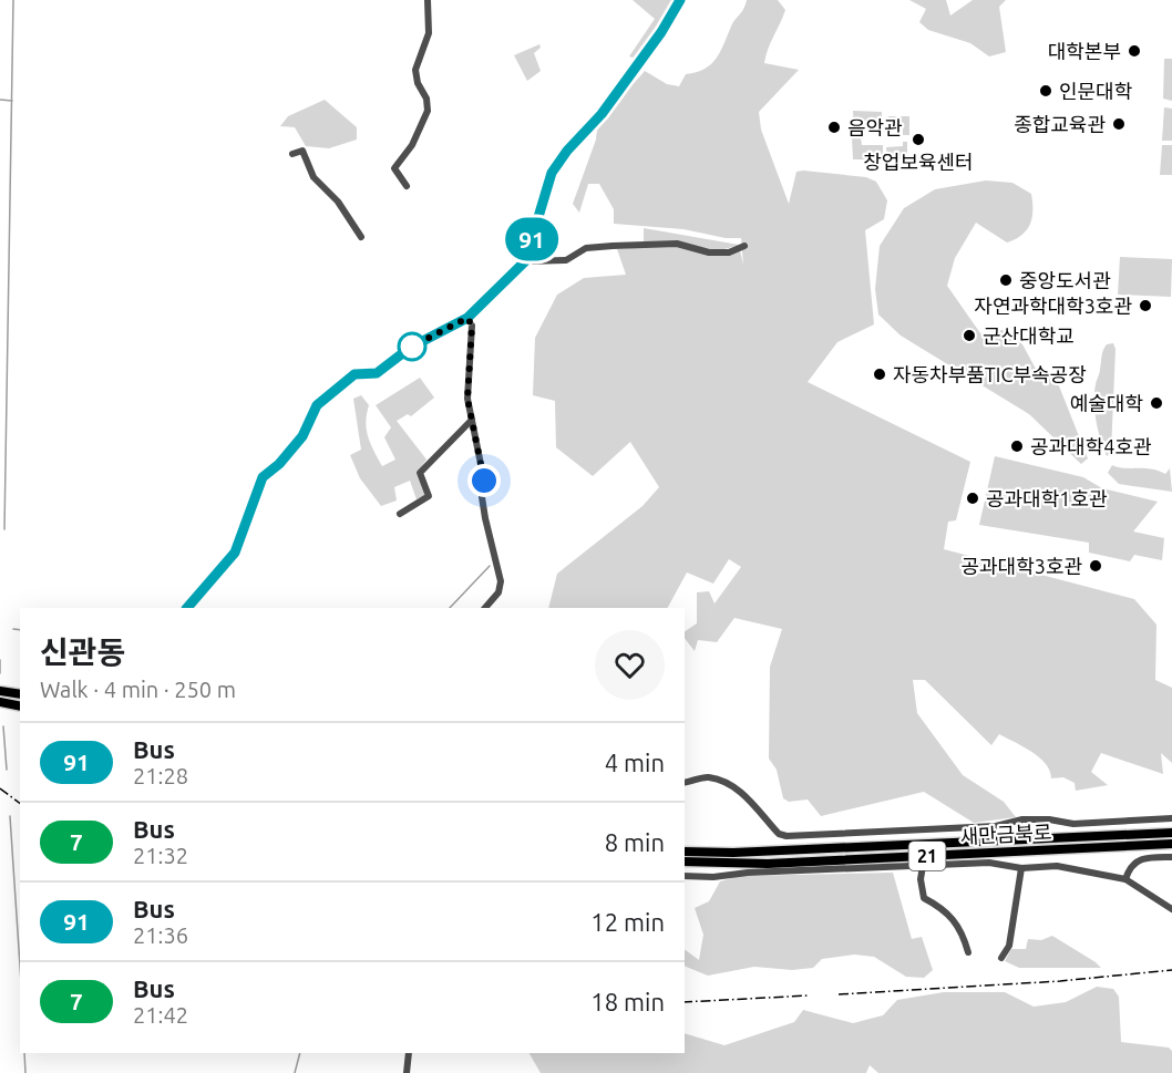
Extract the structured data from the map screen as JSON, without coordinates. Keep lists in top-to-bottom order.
{
  "streets": {
    "highway": ["새만금북로", "21"]
  },
  "places": [
    "대학본부",
    "인문대학",
    "종합교육관",
    "음악관",
    "창업보육센터",
    "중앙도서관",
    "자연과학대학3호관",
    "군산대학교",
    "자동차부품TIC부속공장",
    "예술대학",
    "공과대학4호관",
    "공과대학1호관",
    "공과대학3호관"
  ],
  "lines": ["bus line 91"],
  "page": {
    "on_map": "91",
    "heading": ["신관동", "Walk · 4 min · 250 m"],
    "list": [
      {
        "mark": "91",
        "name": "Bus",
        "note": "21:28",
        "value": "4 min"
      },
      {
        "mark": "7",
        "name": "Bus",
        "note": "21:32",
        "value": "8 min"
      },
      {
        "mark": "91",
        "name": "Bus",
        "note": "21:36",
        "value": "12 min"
      },
      {
        "mark": "7",
        "name": "Bus",
        "note": "21:42",
        "value": "18 min"
      }
    ]
  }
}
